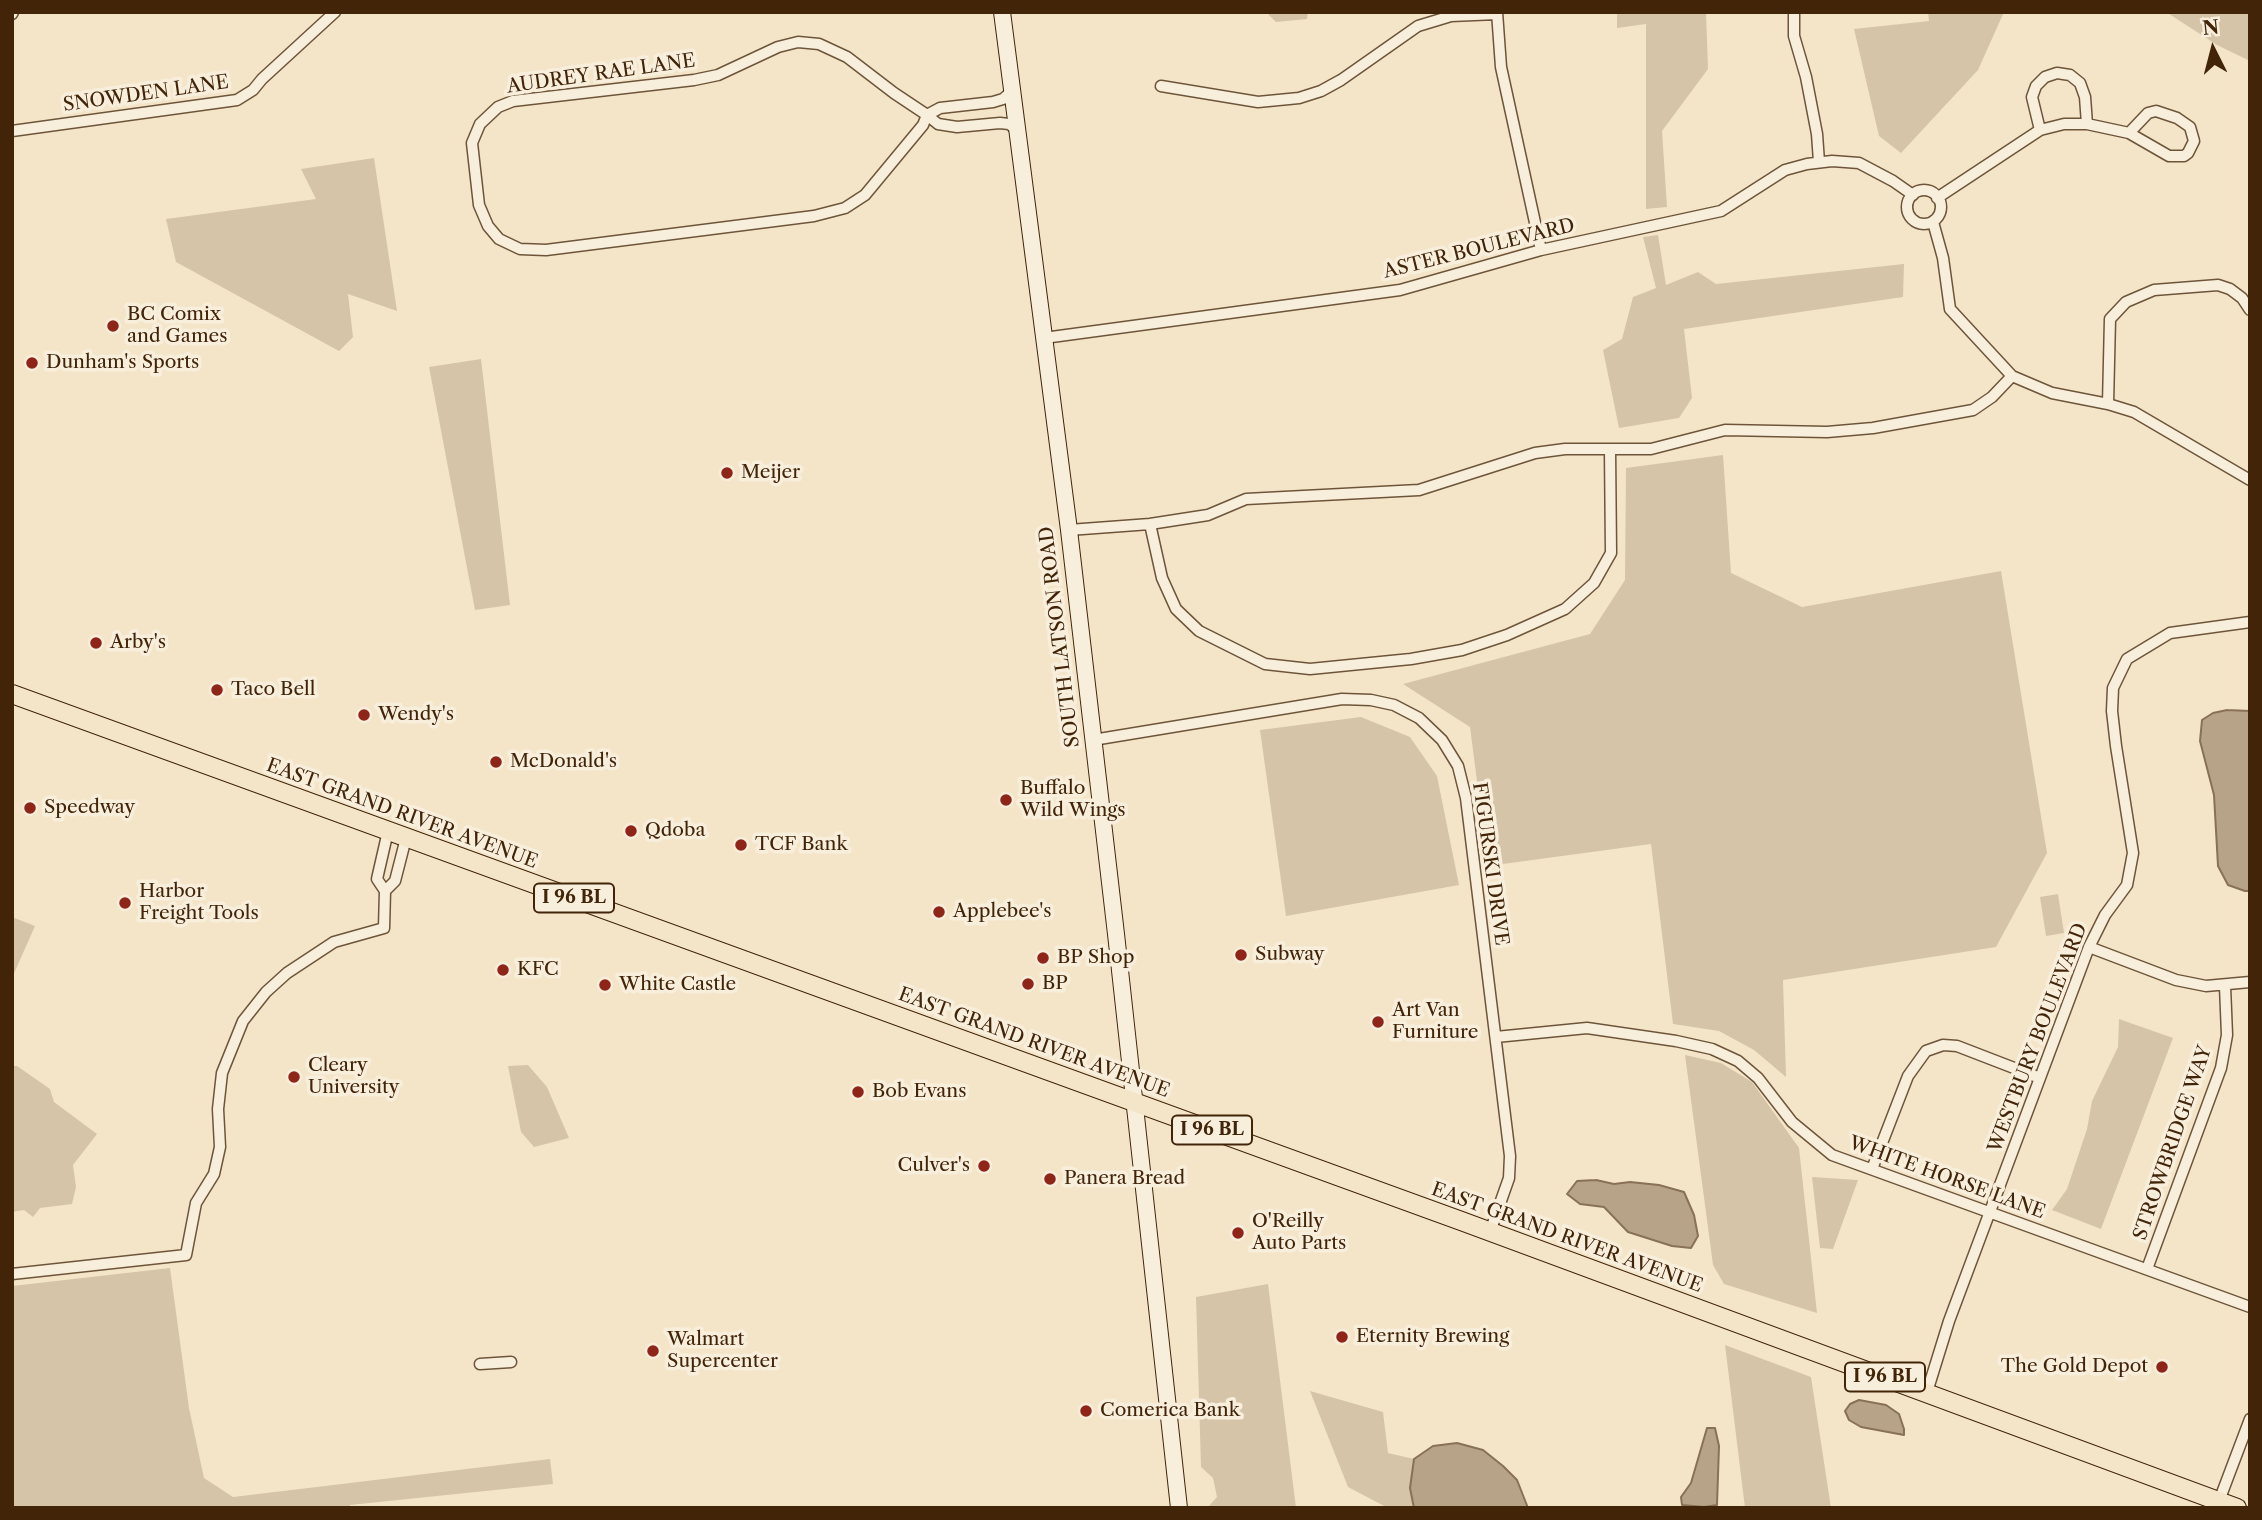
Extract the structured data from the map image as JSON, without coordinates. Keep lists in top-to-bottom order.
{
  "streets": {
    "main road": ["SOUTH LATSON ROAD", "EAST GRAND RIVER AVENUE", "I 96 BL"],
    "street": [
      "AUDREY RAE LANE",
      "SNOWDEN LANE",
      "ASTER BOULEVARD",
      "FIGURSKI DRIVE",
      "WESTBURY BOULEVARD",
      "STROWBRIDGE WAY",
      "WHITE HORSE LANE"
    ]
  },
  "crossings": [
    ["AUDREY RAE LANE", "SOUTH LATSON ROAD"],
    ["ASTER BOULEVARD", "SOUTH LATSON ROAD"],
    ["SOUTH LATSON ROAD", "EAST GRAND RIVER AVENUE"],
    ["SOUTH LATSON ROAD", "FIGURSKI DRIVE"],
    ["EAST GRAND RIVER AVENUE", "FIGURSKI DRIVE"],
    ["EAST GRAND RIVER AVENUE", "WESTBURY BOULEVARD"],
    ["FIGURSKI DRIVE", "WHITE HORSE LANE"],
    ["WESTBURY BOULEVARD", "WHITE HORSE LANE"],
    ["STROWBRIDGE WAY", "WHITE HORSE LANE"]
  ],
  "places": [
    "BC Comix and Games",
    "Dunham's Sports",
    "Meijer",
    "Arby's",
    "Taco Bell",
    "Wendy's",
    "McDonald's",
    "Buffalo Wild Wings",
    "Speedway",
    "Qdoba",
    "TCF Bank",
    "Harbor Freight Tools",
    "Applebee's",
    "Subway",
    "BP Shop",
    "KFC",
    "BP",
    "White Castle",
    "Art Van Furniture",
    "Cleary University",
    "Bob Evans",
    "Culver's",
    "Panera Bread",
    "O'Reilly Auto Parts",
    "Eternity Brewing",
    "Walmart Supercenter",
    "The Gold Depot",
    "Comerica Bank"
  ],
  "north": "top"
}
